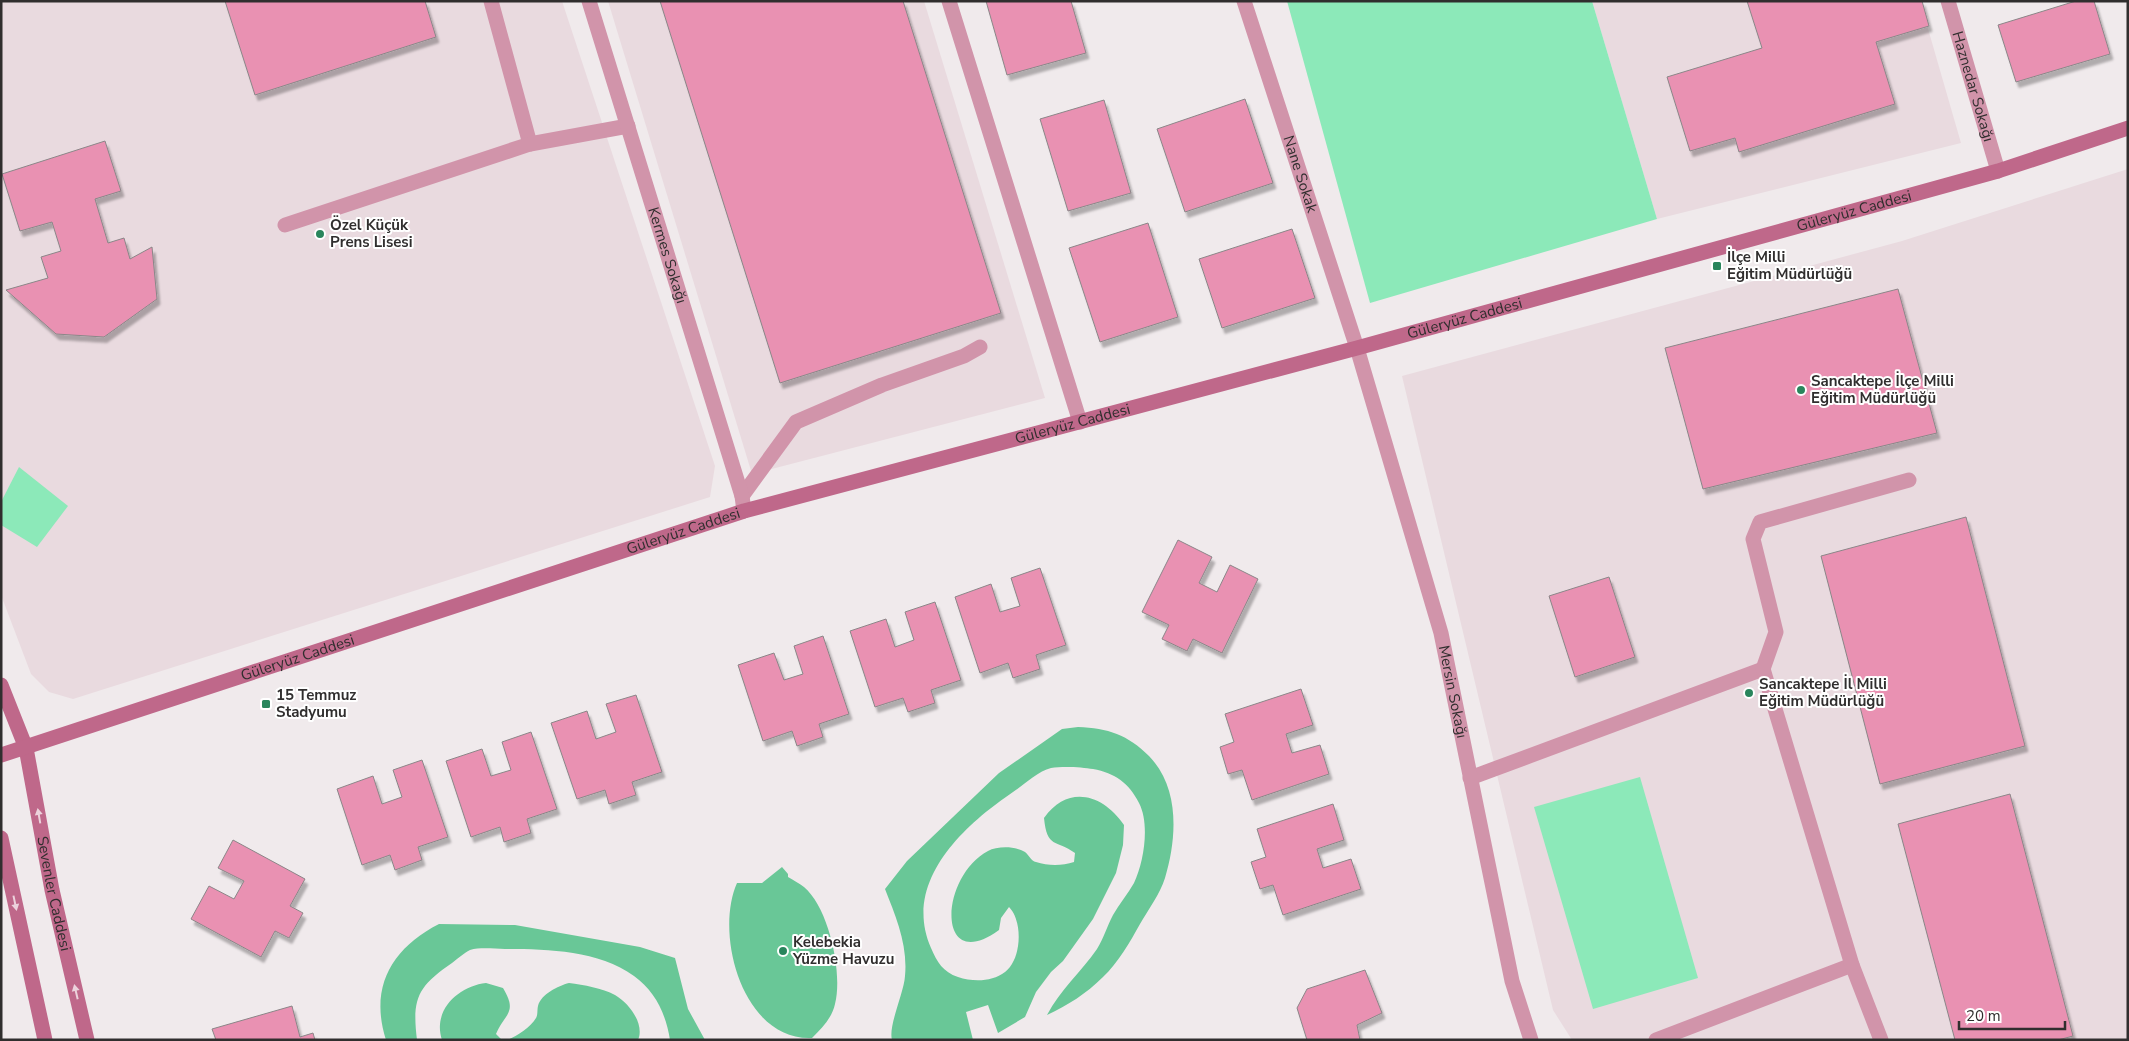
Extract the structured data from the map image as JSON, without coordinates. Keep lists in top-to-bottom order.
{
  "streets": {
    "street": [
      "Haznedar Sokağı",
      "Nane Sokak",
      "Güleryüz Caddesi",
      "Kermes Sokağı",
      "Mersin Sokağı",
      "Sevenler Caddesi"
    ]
  },
  "crossings": [
    ["Haznedar Sokağı", "Güleryüz Caddesi"],
    ["Nane Sokak", "Güleryüz Caddesi"],
    ["Nane Sokak", "Mersin Sokağı"],
    ["Güleryüz Caddesi", "Kermes Sokağı"],
    ["Güleryüz Caddesi", "Mersin Sokağı"],
    ["Güleryüz Caddesi", "Sevenler Caddesi"]
  ],
  "places": {
    "other": [
      "Özel Küçük Prens Lisesi",
      "Sancaktepe İlçe Milli Eğitim Müdürlüğü",
      "Sancaktepe İl Milli Eğitim Müdürlüğü",
      "Kelebekia Yüzme Havuzu"
    ],
    "transit": ["İlçe Milli Eğitim Müdürlüğü", "15 Temmuz Stadyumu"]
  },
  "scale_bar": "20 m"
}
